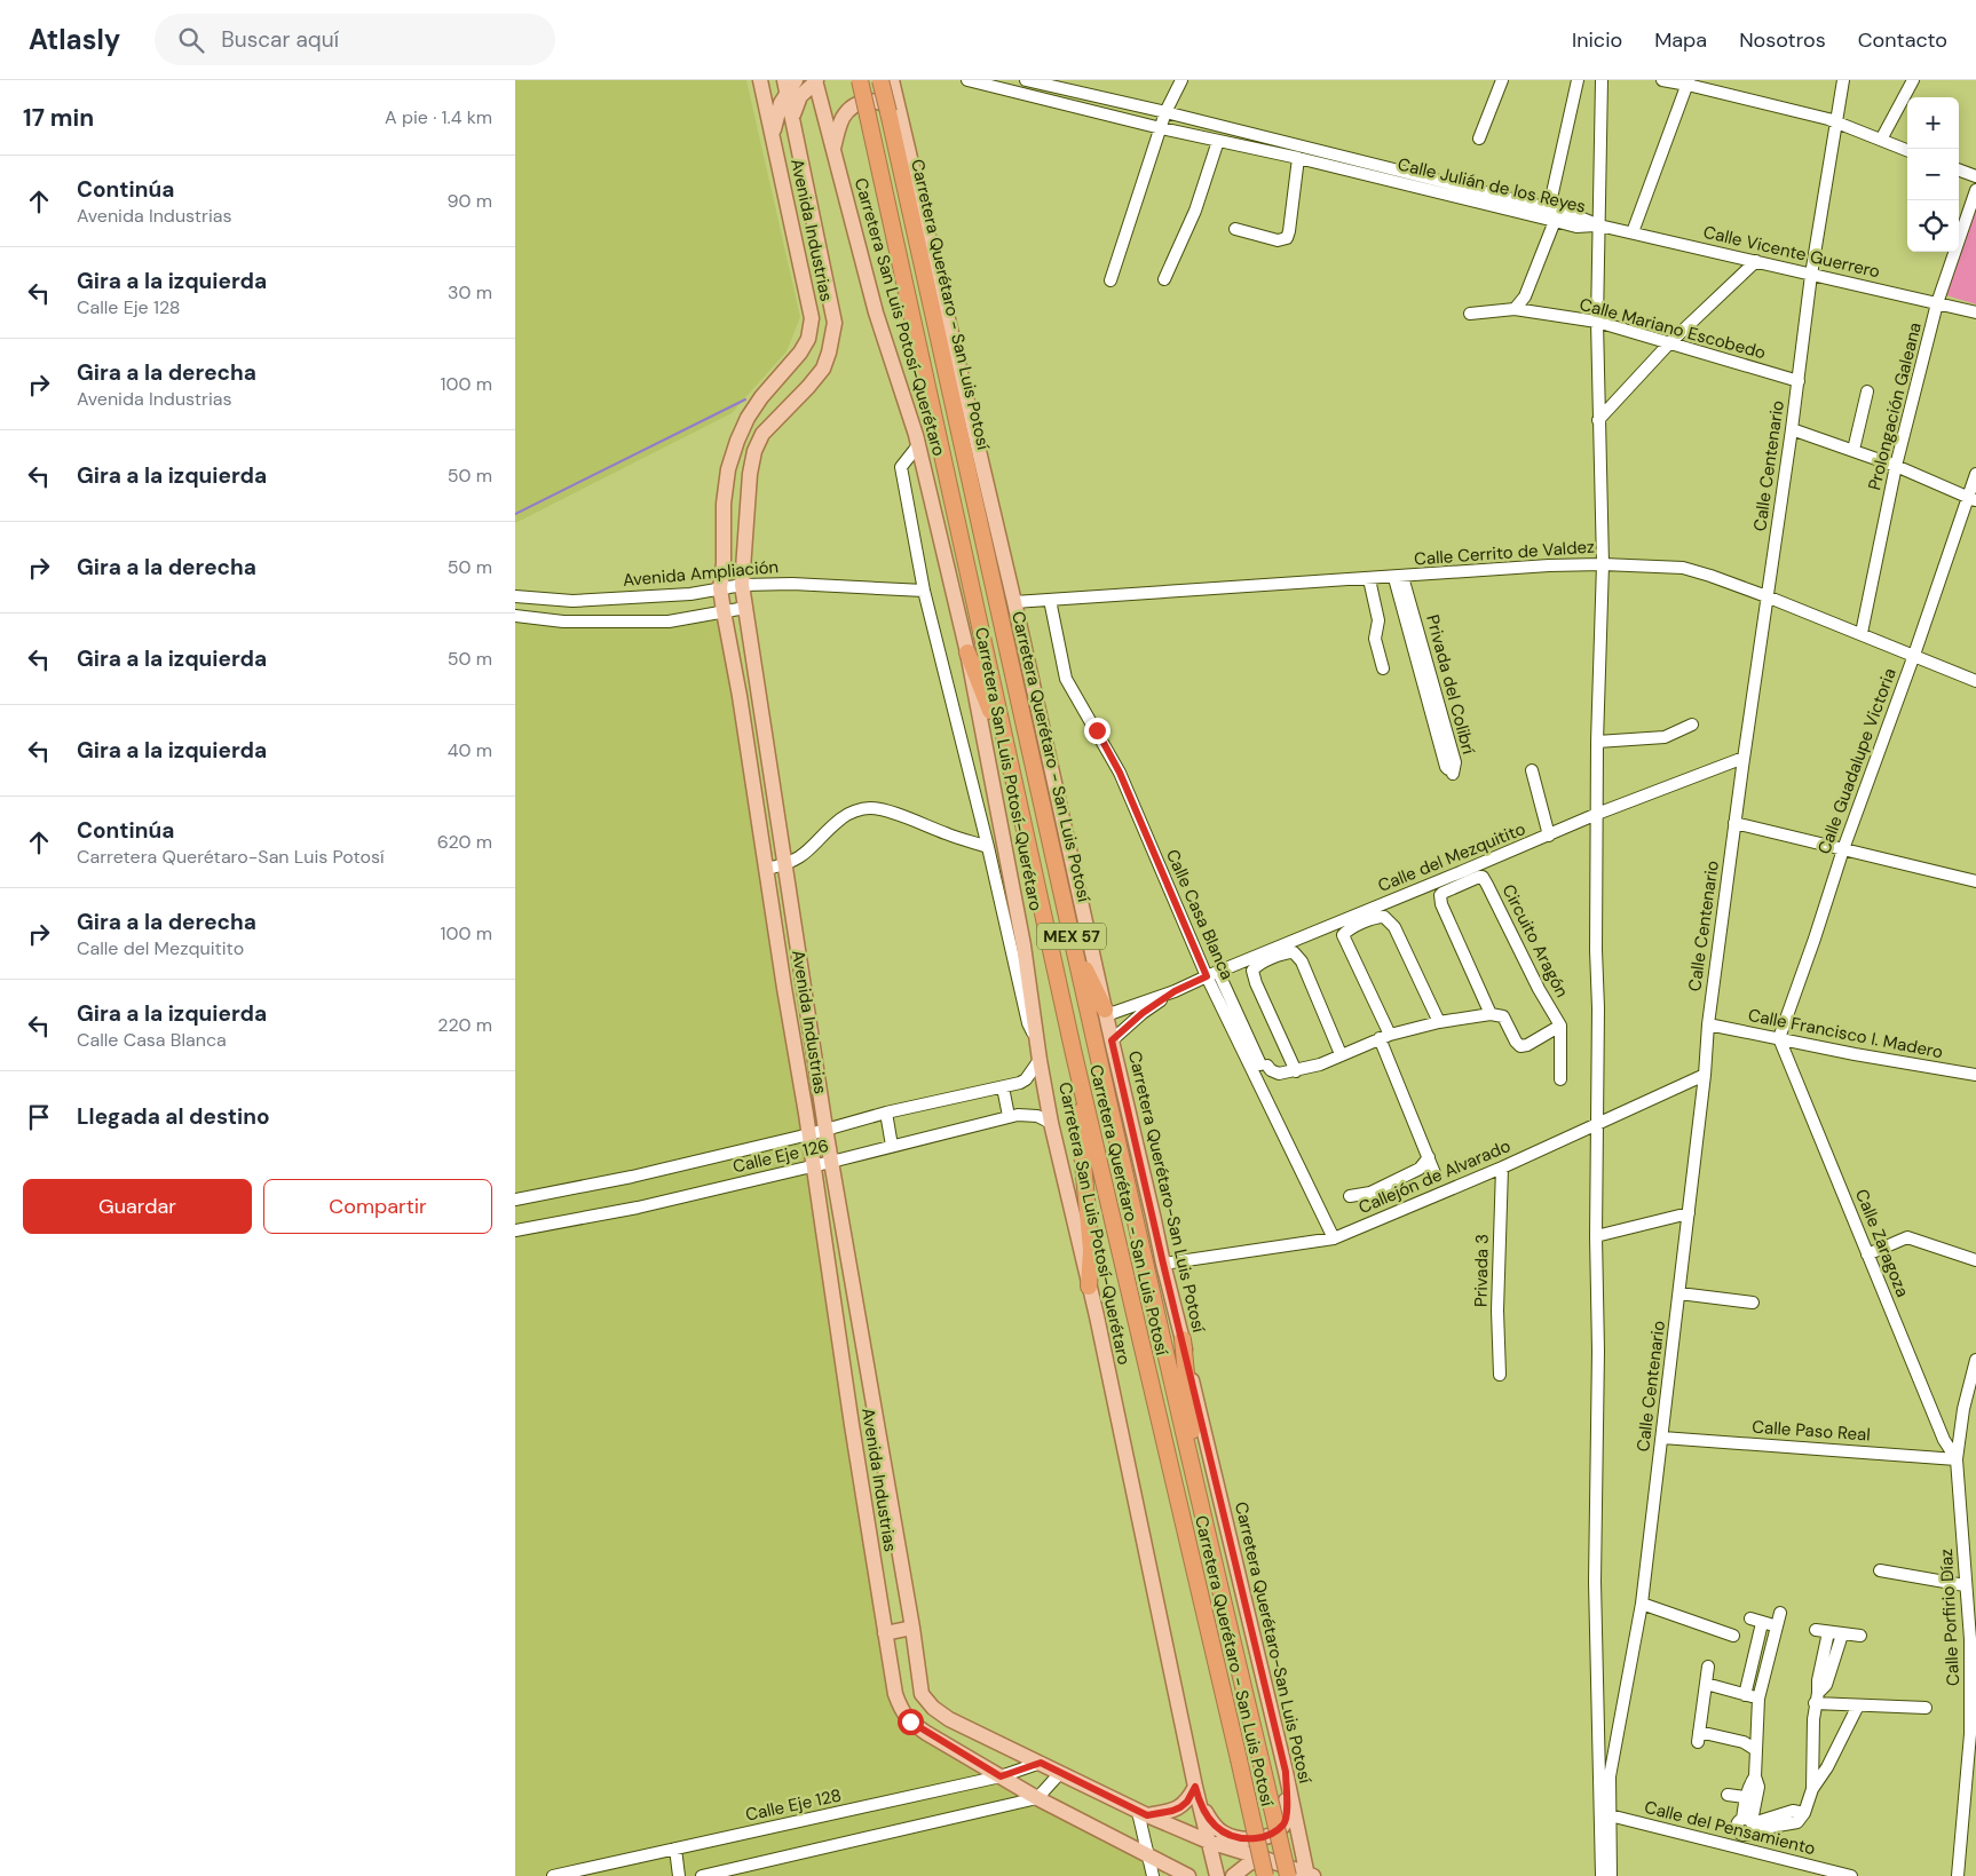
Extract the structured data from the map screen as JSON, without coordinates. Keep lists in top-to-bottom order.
{
  "streets": {
    "highway": ["Carretera Querétaro - San Luis Potosí", "MEX 57"],
    "main road": ["Avenida Industrias", "Carretera San Luis Potosí-Querétaro", "Carretera Querétaro-San Luis Potosí"],
    "street": [
      "Calle Julián de los Reyes",
      "Calle Vicente Guerrero",
      "Calle Mariano Escobedo",
      "Prolongación Galeana",
      "Calle Centenario",
      "Calle Cerrito de Valdez",
      "Avenida Ampliación",
      "Privada del Colibrí",
      "Calle Guadalupe Victoria",
      "Calle del Mezquitito",
      "Calle Casa Blanca",
      "Circuito Aragón",
      "Calle Francisco I. Madero",
      "Calle Eje 126",
      "Callejón de Alvarado",
      "Calle Zaragoza",
      "Privada 3",
      "Calle Paso Real",
      "Calle Porfirio Díaz",
      "Calle Eje 128",
      "Calle del Pensamiento"
    ]
  },
  "crossings": [
    ["Calle Julián de los Reyes", "Calle Vicente Guerrero"],
    ["Avenida Industrias", "Carretera San Luis Potosí-Querétaro"],
    ["Avenida Industrias", "Avenida Ampliación"],
    ["Avenida Industrias", "Calle Eje 126"],
    ["Avenida Industrias", "Carretera Querétaro-San Luis Potosí"],
    ["Avenida Industrias", "Calle Eje 128"],
    ["Calle Vicente Guerrero", "Prolongación Galeana"],
    ["Calle Vicente Guerrero", "Calle Centenario"],
    ["Carretera San Luis Potosí-Querétaro", "Calle Eje 126"],
    ["Calle Mariano Escobedo", "Calle Centenario"],
    ["Prolongación Galeana", "Calle Cerrito de Valdez"],
    ["Calle Centenario", "Calle Cerrito de Valdez"],
    ["Calle Centenario", "Calle del Mezquitito"],
    ["Calle Centenario", "Calle Francisco I. Madero"],
    ["Calle Centenario", "Callejón de Alvarado"],
    ["Calle Centenario", "Calle Paso Real"],
    ["Calle Centenario", "Calle del Pensamiento"],
    ["Calle Cerrito de Valdez", "Privada del Colibrí"],
    ["Calle Cerrito de Valdez", "Calle Guadalupe Victoria"],
    ["Calle Cerrito de Valdez", "Calle Casa Blanca"],
    ["Calle Cerrito de Valdez", "Carretera Querétaro-San Luis Potosí"],
    ["Calle Guadalupe Victoria", "Calle Francisco I. Madero"],
    ["Calle Guadalupe Victoria", "Calle Zaragoza"],
    ["Calle del Mezquitito", "Calle Casa Blanca"],
    ["Calle del Mezquitito", "Carretera Querétaro-San Luis Potosí"],
    ["Calle Francisco I. Madero", "Calle Zaragoza"],
    ["Callejón de Alvarado", "Carretera Querétaro-San Luis Potosí"],
    ["Callejón de Alvarado", "Privada 3"],
    ["Calle Zaragoza", "Calle Paso Real"],
    ["Calle Zaragoza", "Calle Porfirio Díaz"],
    ["Calle Paso Real", "Calle Porfirio Díaz"]
  ],
  "page": {
    "header": "Atlasly",
    "search": "Buscar aquí",
    "nav": [
      "Inicio",
      "Mapa",
      "Nosotros",
      "Contacto"
    ],
    "heading": ["17 min", "A pie · 1.4 km"],
    "map_buttons": ["+", "−"],
    "list": [
      ["Continúa", "Avenida Industrias", "90 m"],
      ["Gira a la izquierda", "Calle Eje 128", "30 m"],
      ["Gira a la derecha", "Avenida Industrias", "100 m"],
      ["Gira a la izquierda", "50 m"],
      ["Gira a la derecha", "50 m"],
      ["Gira a la izquierda", "50 m"],
      ["Gira a la izquierda", "40 m"],
      ["Continúa", "Carretera Querétaro-San Luis Potosí", "620 m"],
      ["Gira a la derecha", "Calle del Mezquitito", "100 m"],
      ["Gira a la izquierda", "Calle Casa Blanca", "220 m"],
      "Llegada al destino"
    ],
    "buttons": ["Guardar", "Compartir"]
  }
}
